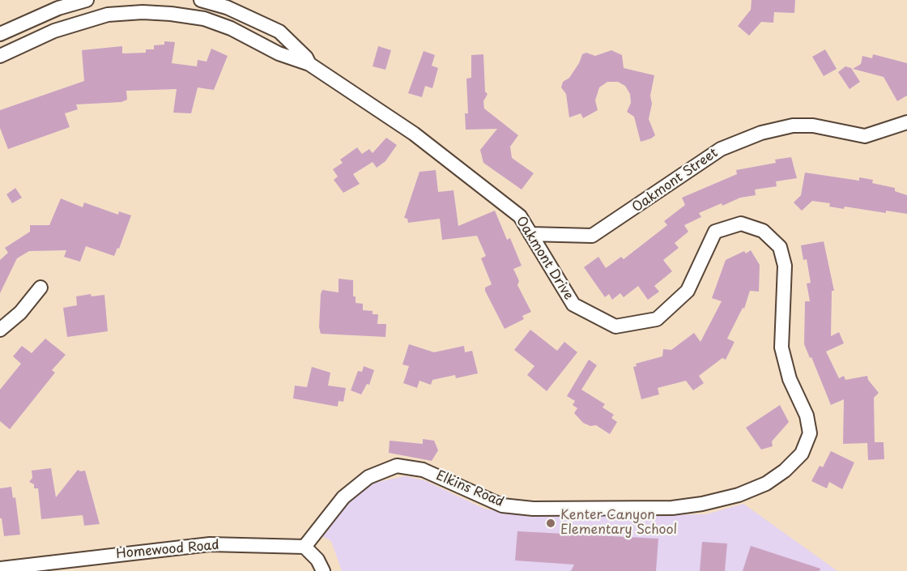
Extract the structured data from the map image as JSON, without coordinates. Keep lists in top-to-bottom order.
{
  "streets": {
    "street": [
      "Oakmont Street",
      "Oakmont Drive",
      "Elkins Road",
      "Homewood Road"
    ]
  },
  "crossings": [
    ["Oakmont Street", "Oakmont Drive"],
    ["Oakmont Drive", "Elkins Road"],
    ["Elkins Road", "Homewood Road"]
  ],
  "places": ["Kenter Canyon Elementary School"]
}
